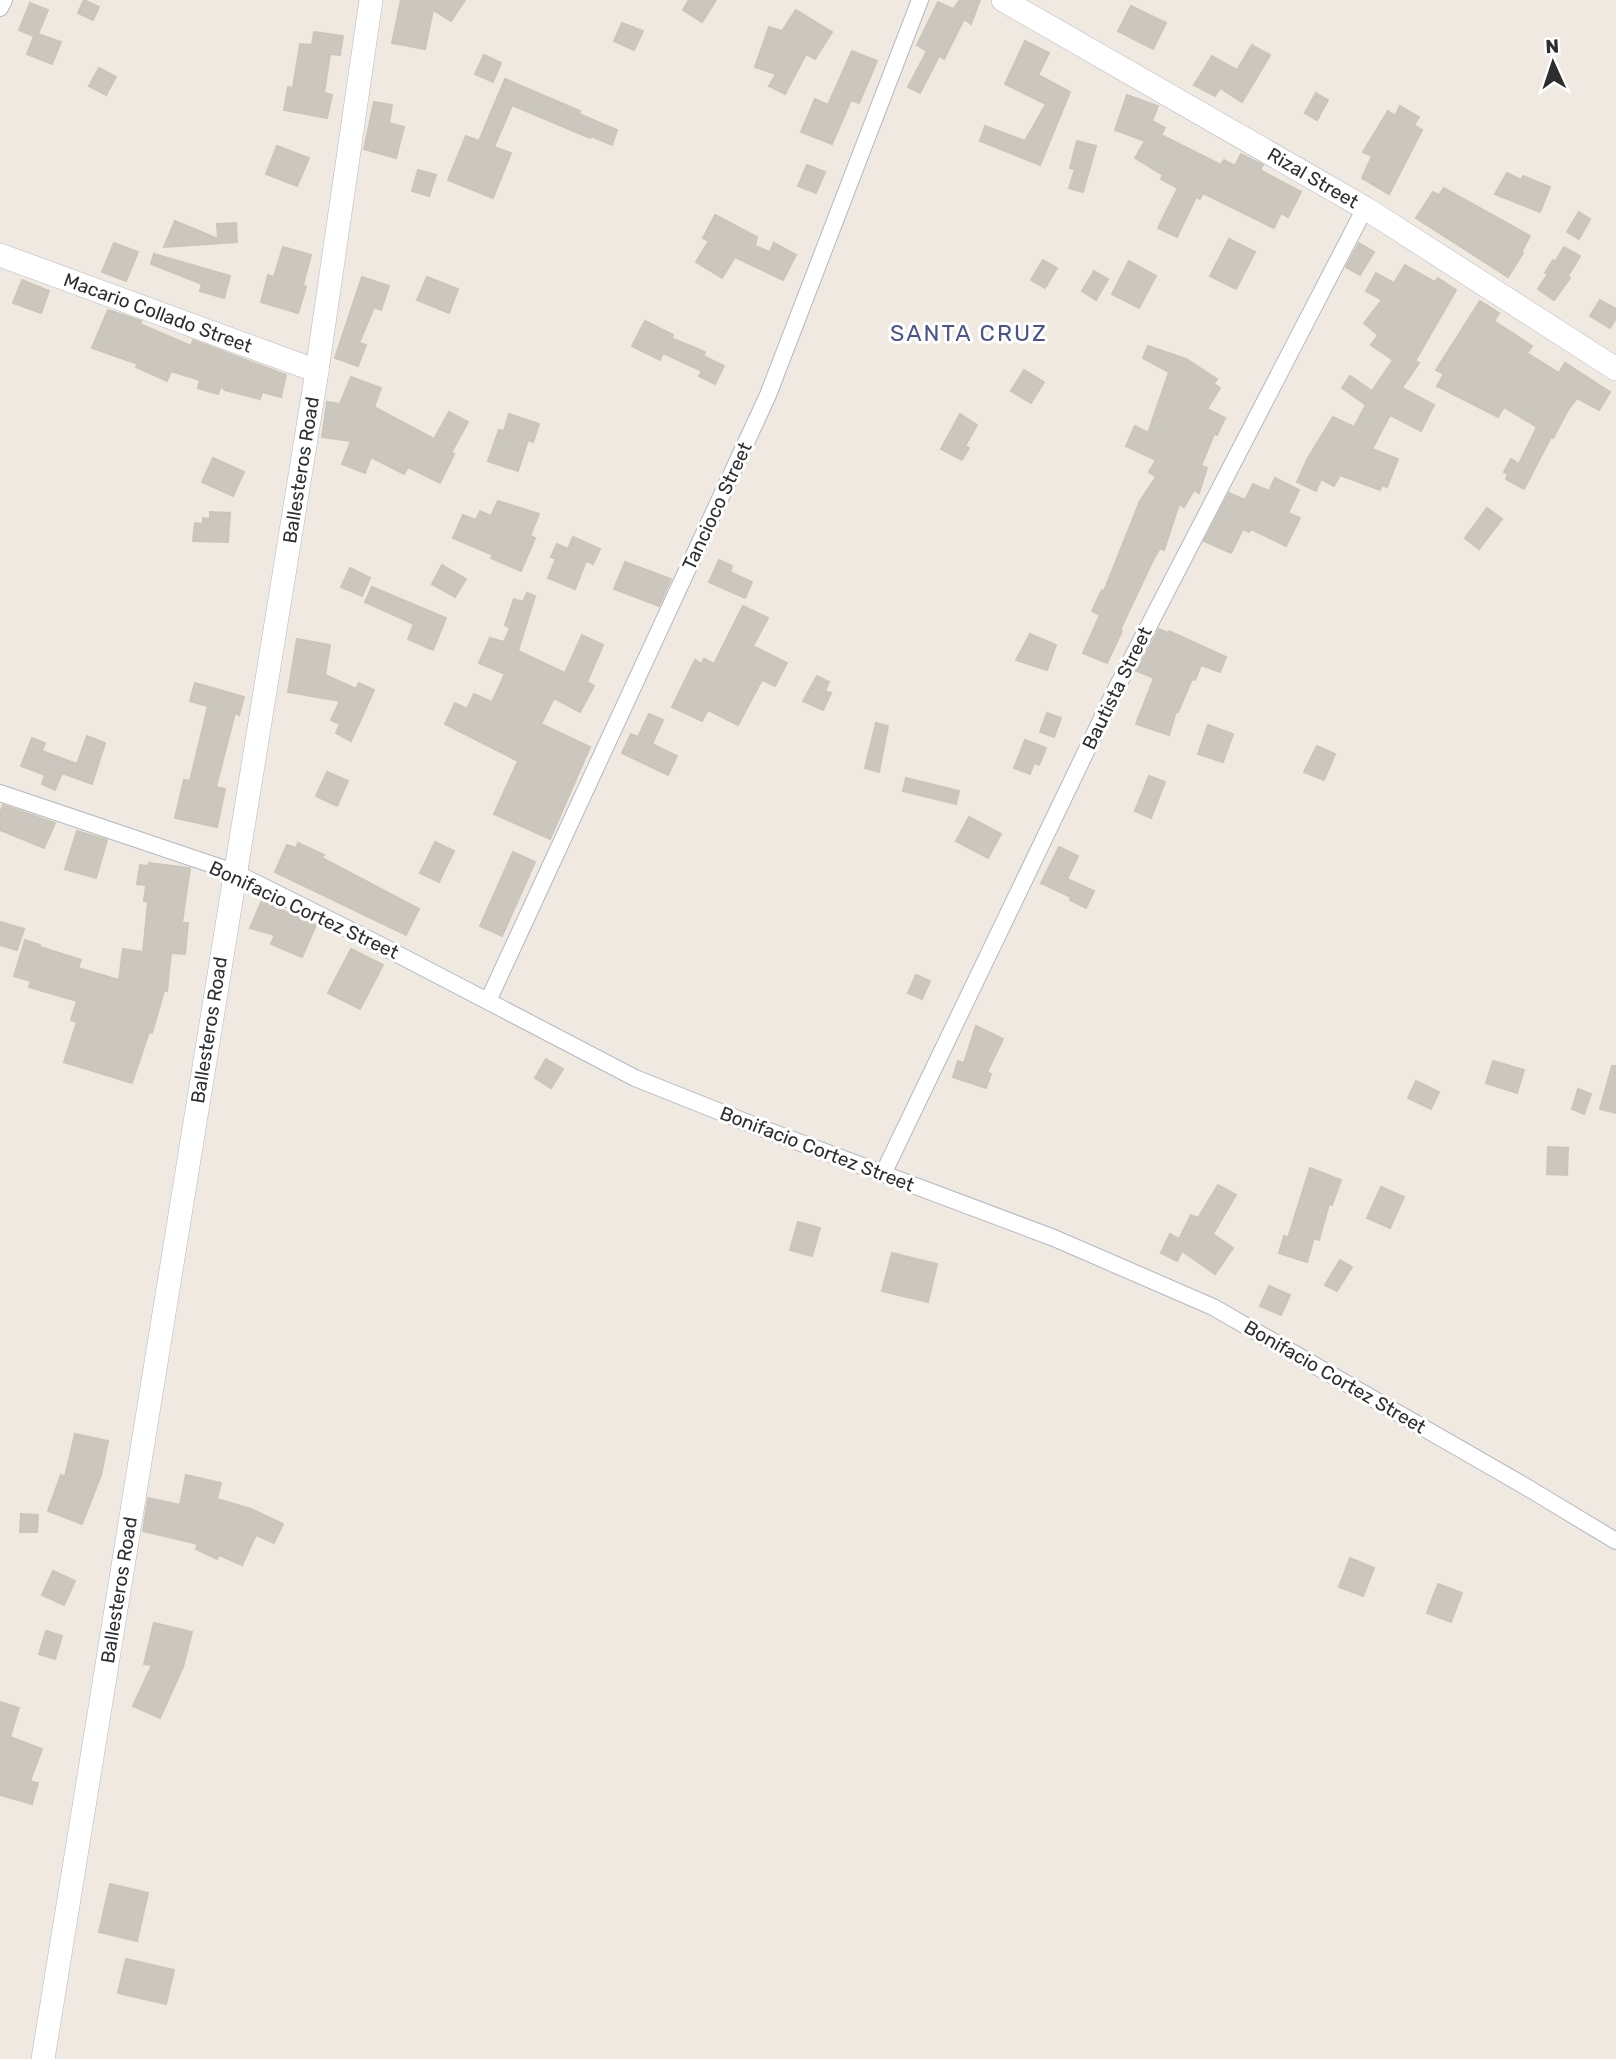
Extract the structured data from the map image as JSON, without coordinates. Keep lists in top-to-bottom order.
{
  "streets": {
    "main road": ["Rizal Street", "Macario Collado Street", "Ballesteros Road"],
    "street": ["Tancioco Street", "Bautista Street", "Bonifacio Cortez Street"]
  },
  "crossings": [
    ["Rizal Street", "Bautista Street"],
    ["Macario Collado Street", "Ballesteros Road"],
    ["Ballesteros Road", "Bonifacio Cortez Street"],
    ["Tancioco Street", "Bonifacio Cortez Street"],
    ["Bautista Street", "Bonifacio Cortez Street"]
  ],
  "districts": ["SANTA CRUZ"],
  "north": "top"
}
